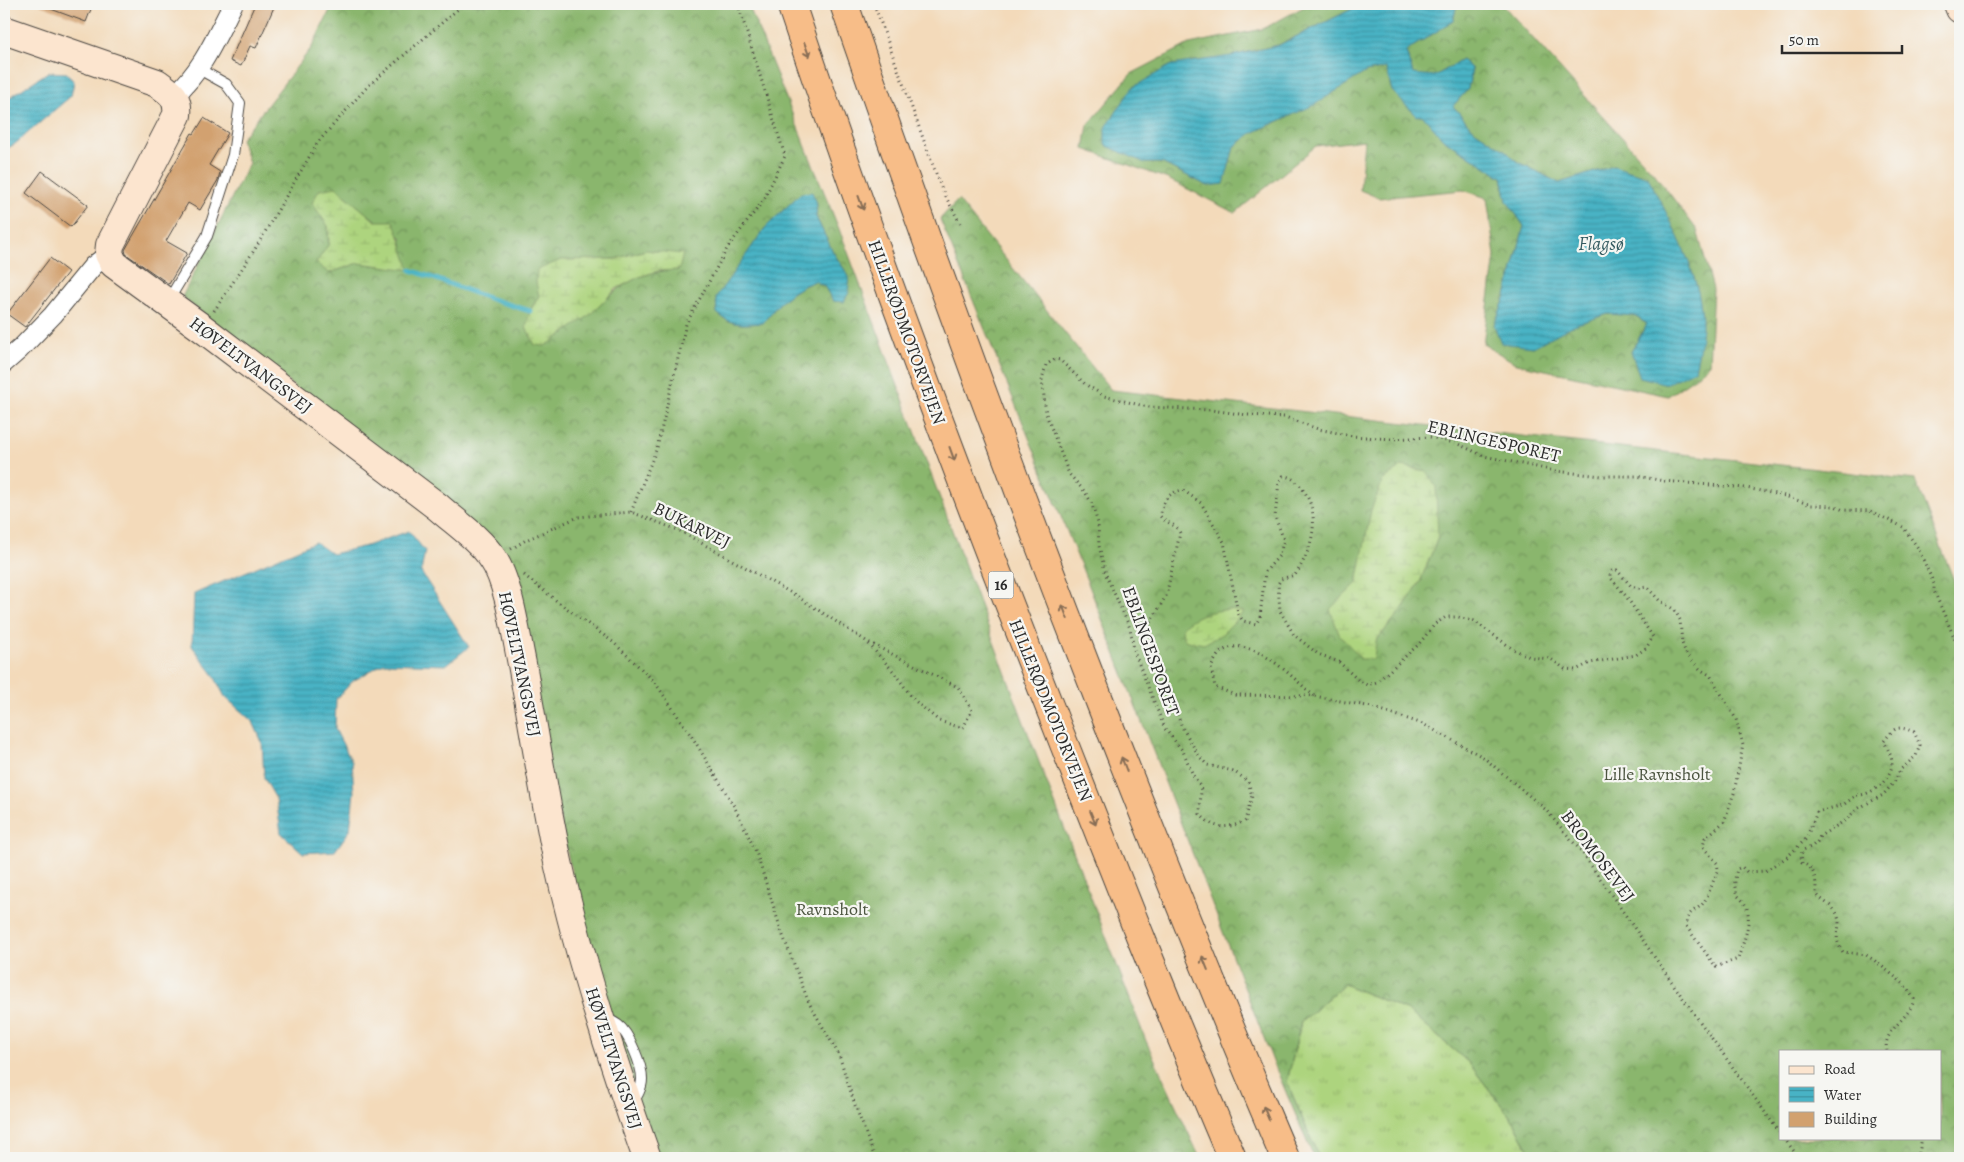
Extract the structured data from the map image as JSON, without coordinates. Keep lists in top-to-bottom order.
{
  "streets": {
    "highway": ["HILLERØDMOTORVEJEN", "16"],
    "street": ["HØVELTVANGSVEJ"],
    "path": ["EBLINGESPORET", "BUKARVEJ", "BROMOSEVEJ"]
  },
  "crossings": [
    ["HØVELTVANGSVEJ", "BUKARVEJ"]
  ],
  "water": ["Flagsø"],
  "parks": ["Lille Ravnsholt", "Ravnsholt"],
  "legend": ["Road", "Water", "Building"],
  "scale_bar": "50 m"
}
